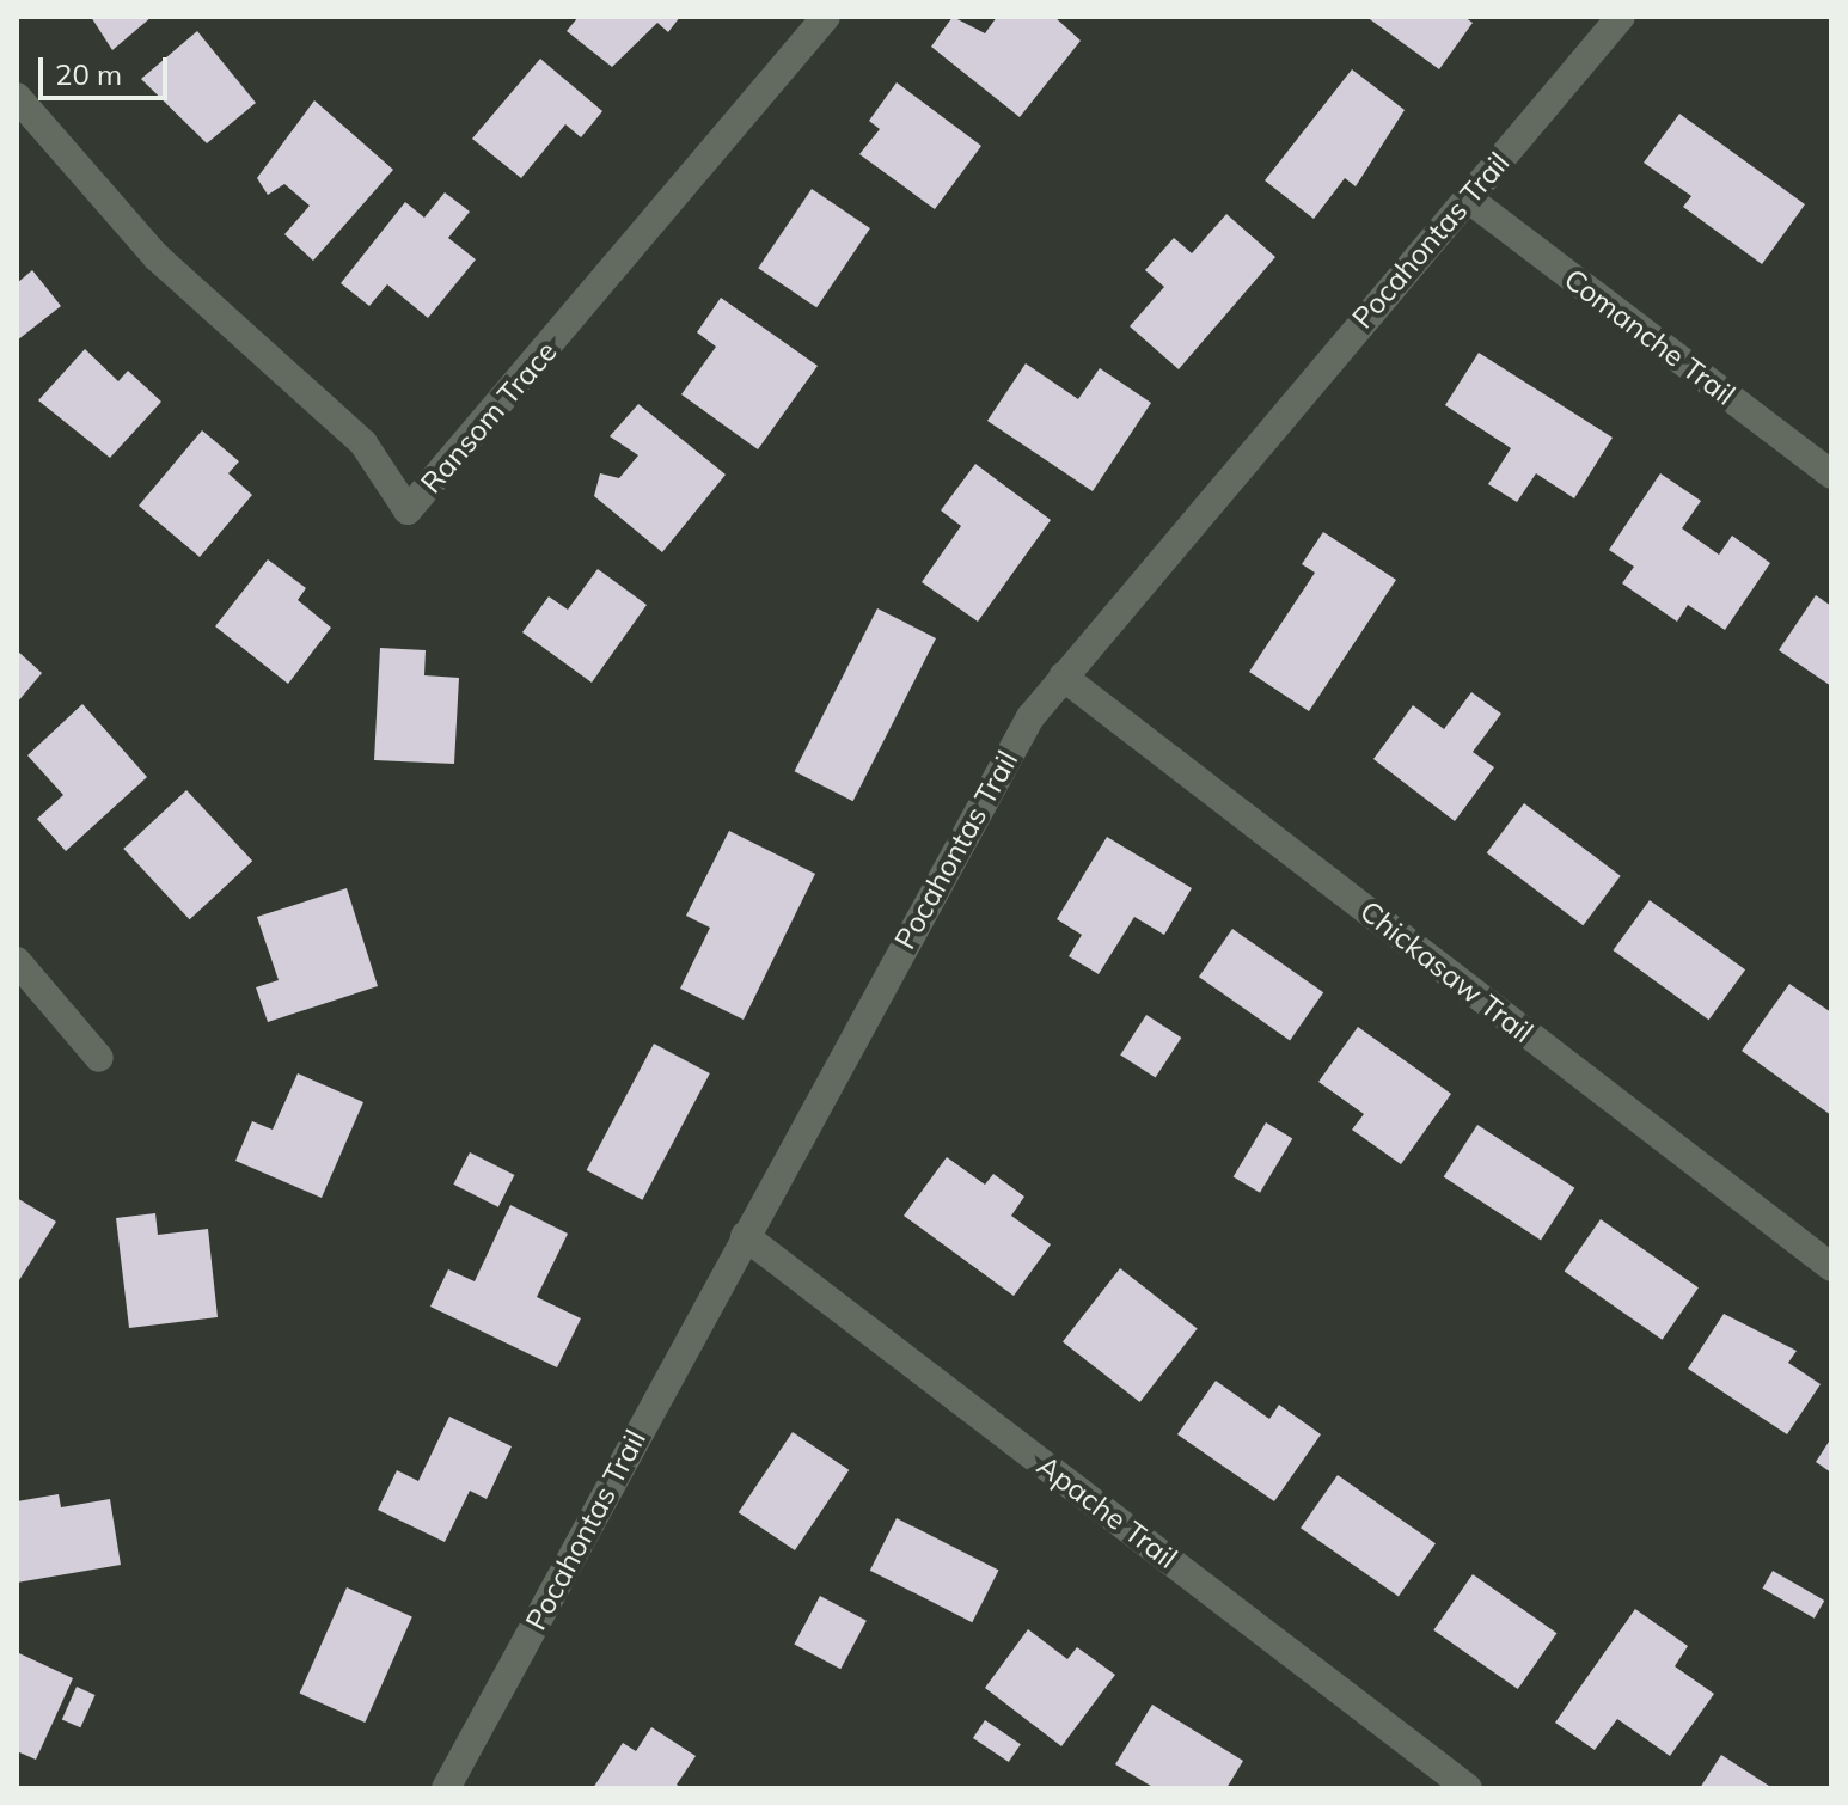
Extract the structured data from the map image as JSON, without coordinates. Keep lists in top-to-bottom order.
{
  "streets": {
    "street": [
      "Pocahontas Trail",
      "Comanche Trail",
      "Ransom Trace",
      "Chickasaw Trail",
      "Apache Trail"
    ]
  },
  "crossings": [
    ["Pocahontas Trail", "Comanche Trail"],
    ["Pocahontas Trail", "Chickasaw Trail"],
    ["Pocahontas Trail", "Apache Trail"]
  ],
  "scale_bar": "20 m"
}
